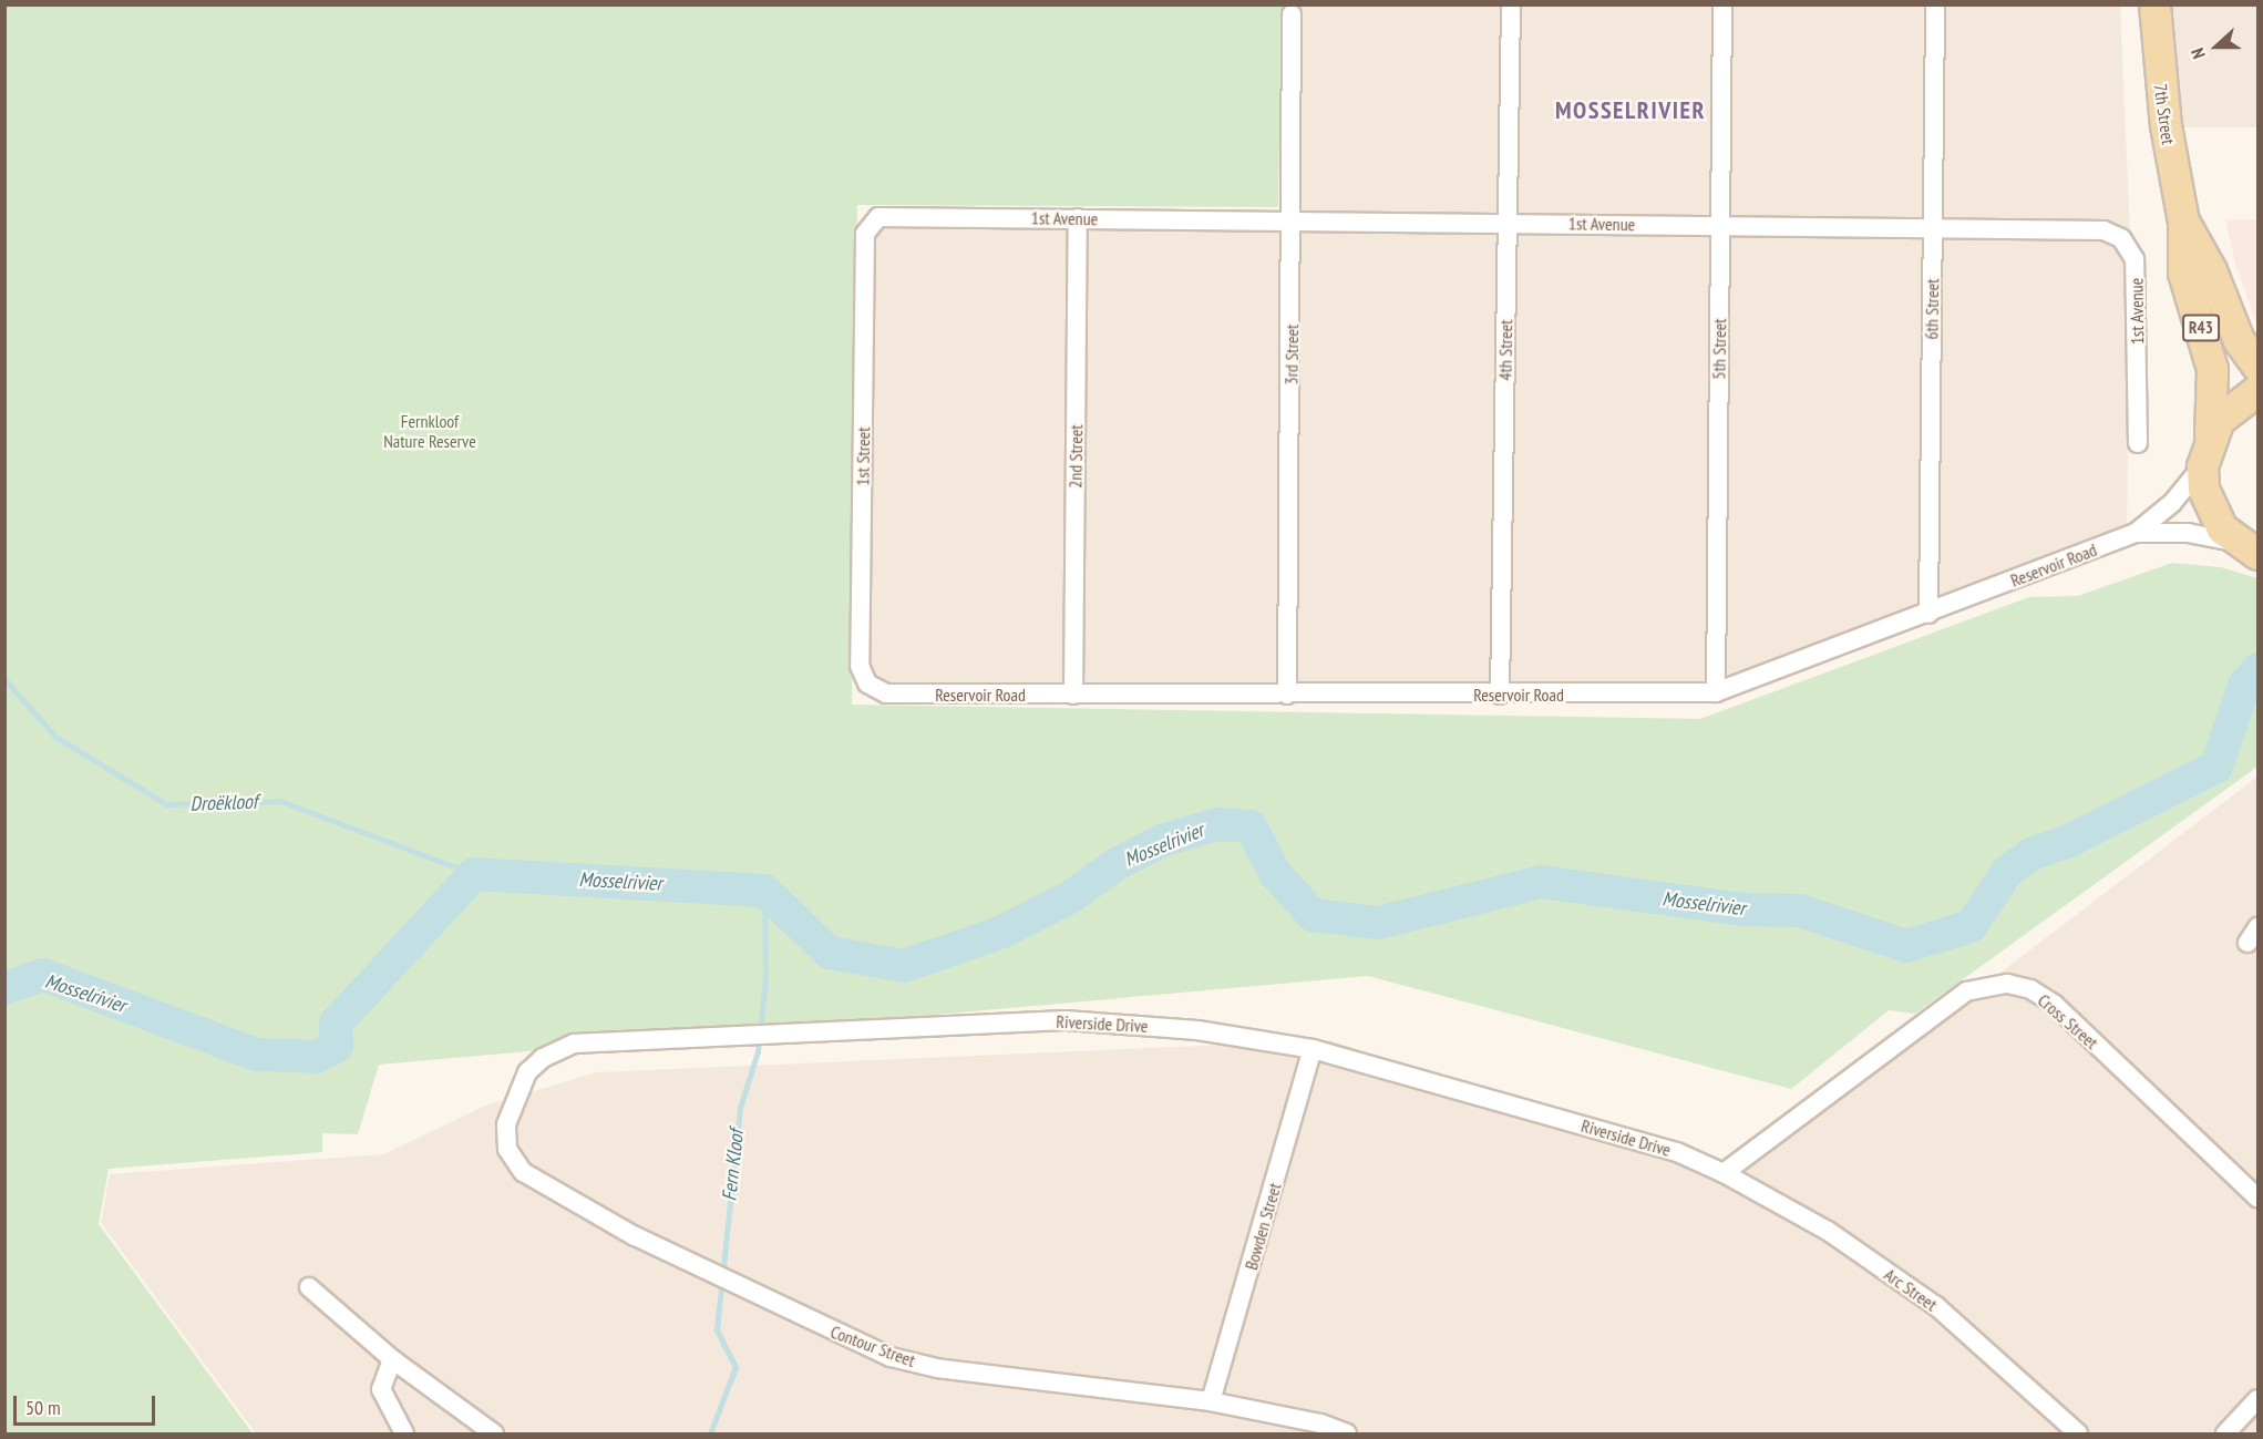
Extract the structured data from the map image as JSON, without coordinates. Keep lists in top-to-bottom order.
{
  "streets": {
    "main road": ["7th Street", "R43"],
    "street": [
      "1st Avenue",
      "6th Street",
      "5th Street",
      "4th Street",
      "3rd Street",
      "1st Street",
      "2nd Street",
      "Reservoir Road",
      "Cross Street",
      "Riverside Drive",
      "Bowden Street",
      "Arc Street",
      "Contour Street"
    ]
  },
  "crossings": [
    ["7th Street", "R43"],
    ["1st Avenue", "6th Street"],
    ["1st Avenue", "5th Street"],
    ["1st Avenue", "4th Street"],
    ["1st Avenue", "3rd Street"],
    ["1st Avenue", "1st Street"],
    ["1st Avenue", "2nd Street"],
    ["6th Street", "Reservoir Road"],
    ["R43", "Reservoir Road"],
    ["5th Street", "Reservoir Road"],
    ["4th Street", "Reservoir Road"],
    ["3rd Street", "Reservoir Road"],
    ["1st Street", "Reservoir Road"],
    ["2nd Street", "Reservoir Road"],
    ["Cross Street", "Riverside Drive"],
    ["Cross Street", "Arc Street"],
    ["Riverside Drive", "Bowden Street"],
    ["Riverside Drive", "Arc Street"],
    ["Riverside Drive", "Contour Street"],
    ["Bowden Street", "Contour Street"]
  ],
  "districts": ["MOSSELRIVIER"],
  "water": ["Droëkloof", "Mosselrivier", "Fern Kloof"],
  "parks": ["Fernkloof Nature Reserve"],
  "scale_bar": "50 m",
  "north": "left"
}
